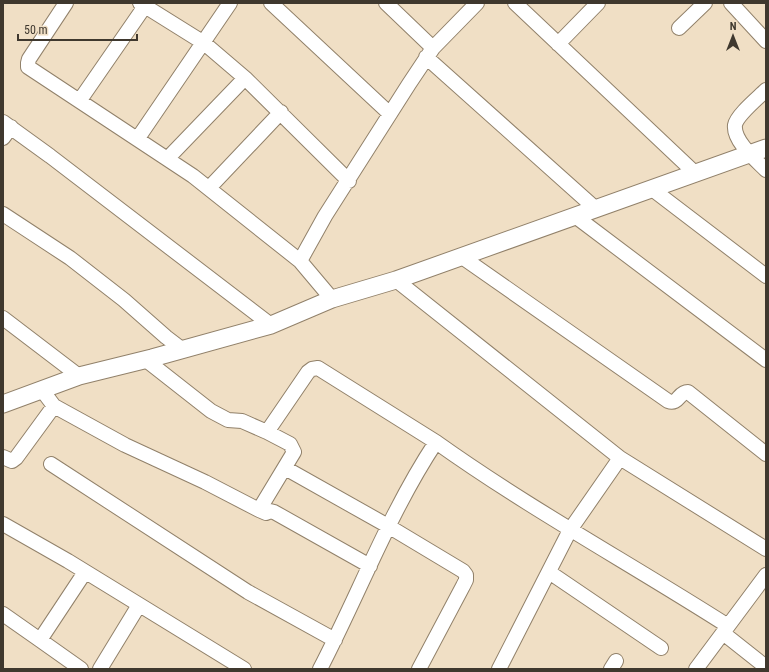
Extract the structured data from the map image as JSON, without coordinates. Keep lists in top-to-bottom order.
{
  "scale_bar": "50 m",
  "north": "top"
}
